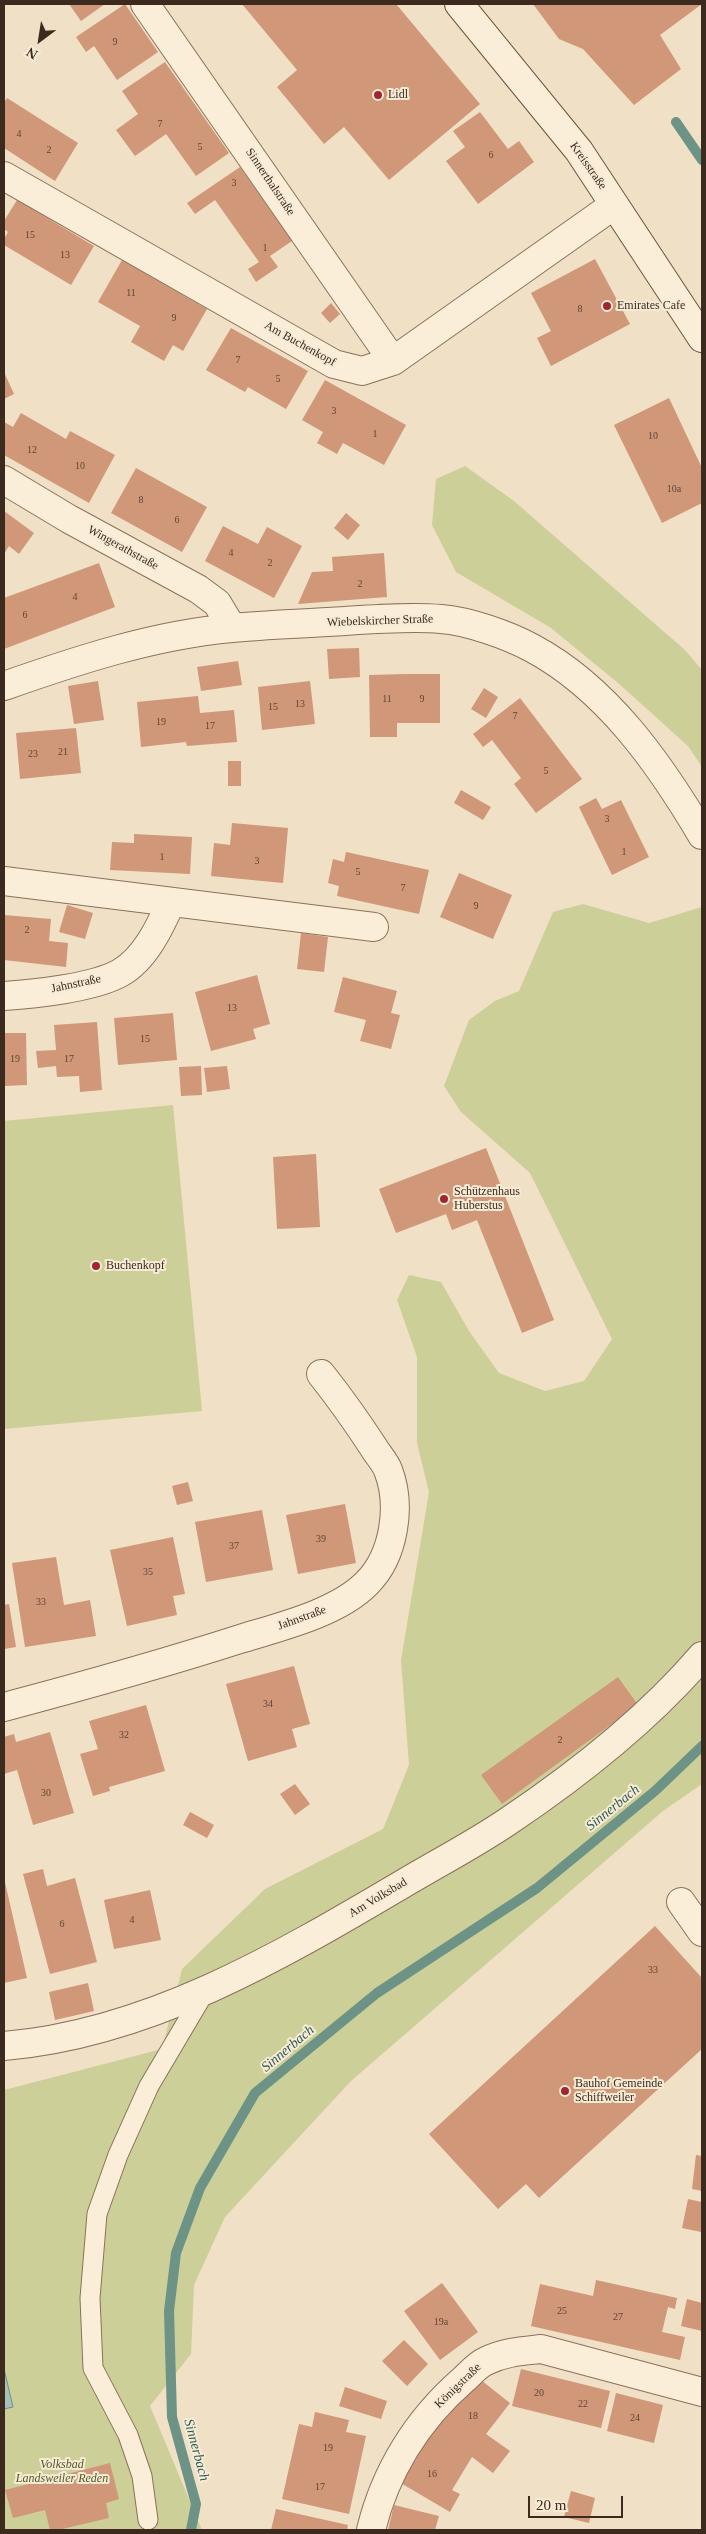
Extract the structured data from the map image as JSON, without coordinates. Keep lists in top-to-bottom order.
{
  "streets": {
    "street": [
      "Kreisstraße",
      "Sinnerthalstraße",
      "Am Buchenkopf",
      "Wingerathstraße",
      "Wiebelskircher Straße",
      "Jahnstraße",
      "Am Volksbad",
      "Königstraße"
    ]
  },
  "crossings": [
    ["Kreisstraße", "Am Buchenkopf"],
    ["Sinnerthalstraße", "Am Buchenkopf"],
    ["Wingerathstraße", "Wiebelskircher Straße"]
  ],
  "water": ["Sinnerbach"],
  "parks": ["Volksbad Landsweiler Reden"],
  "places": [
    "Lidl",
    "Emirates Cafe",
    "Schützenhaus Huberstus",
    "Buchenkopf",
    "Bauhof Gemeinde Schiffweiler"
  ],
  "house_numbers": [
    "9",
    "7",
    "4",
    "5",
    "2",
    "6",
    "3",
    "15",
    "1",
    "13",
    "11",
    "8",
    "9",
    "7",
    "5",
    "3",
    "1",
    "10",
    "12",
    "10",
    "10a",
    "8",
    "6",
    "4",
    "2",
    "2",
    "4",
    "6",
    "11",
    "9",
    "13",
    "15",
    "7",
    "19",
    "17",
    "21",
    "23",
    "5",
    "3",
    "1",
    "1",
    "3",
    "5",
    "7",
    "9",
    "2",
    "13",
    "15",
    "19",
    "17",
    "39",
    "37",
    "35",
    "33",
    "34",
    "32",
    "2",
    "30",
    "4",
    "6",
    "33",
    "25",
    "27",
    "19a",
    "20",
    "22",
    "18",
    "24",
    "19",
    "16",
    "17"
  ],
  "scale_bar": "20 m",
  "north": "bottom left"
}
